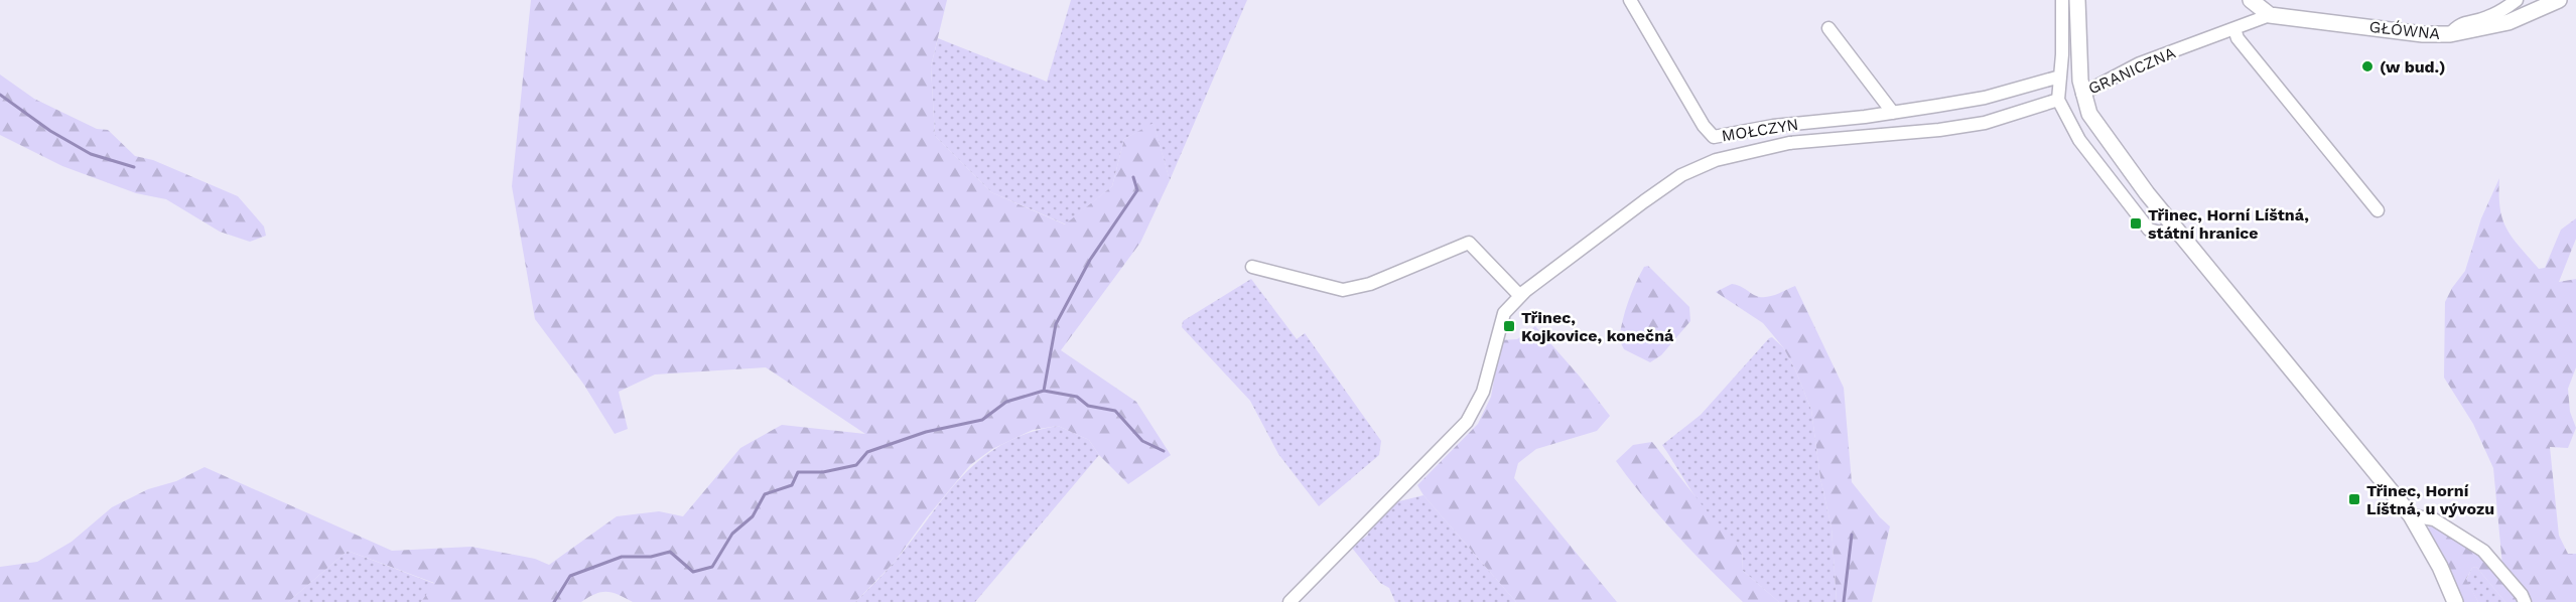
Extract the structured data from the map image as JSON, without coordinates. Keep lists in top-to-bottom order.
{
  "streets": {
    "street": ["GŁÓWNA", "GRANICZNA", "MOŁCZYN"]
  },
  "crossings": [
    ["GŁÓWNA", "GRANICZNA"]
  ],
  "places": {
    "other": ["(w bud.)"],
    "transit": ["Třinec, Horní Líštná, státní hranice", "Třinec, Kojkovice, konečná", "Třinec, Horní Líštná, u vývozu"]
  }
}
